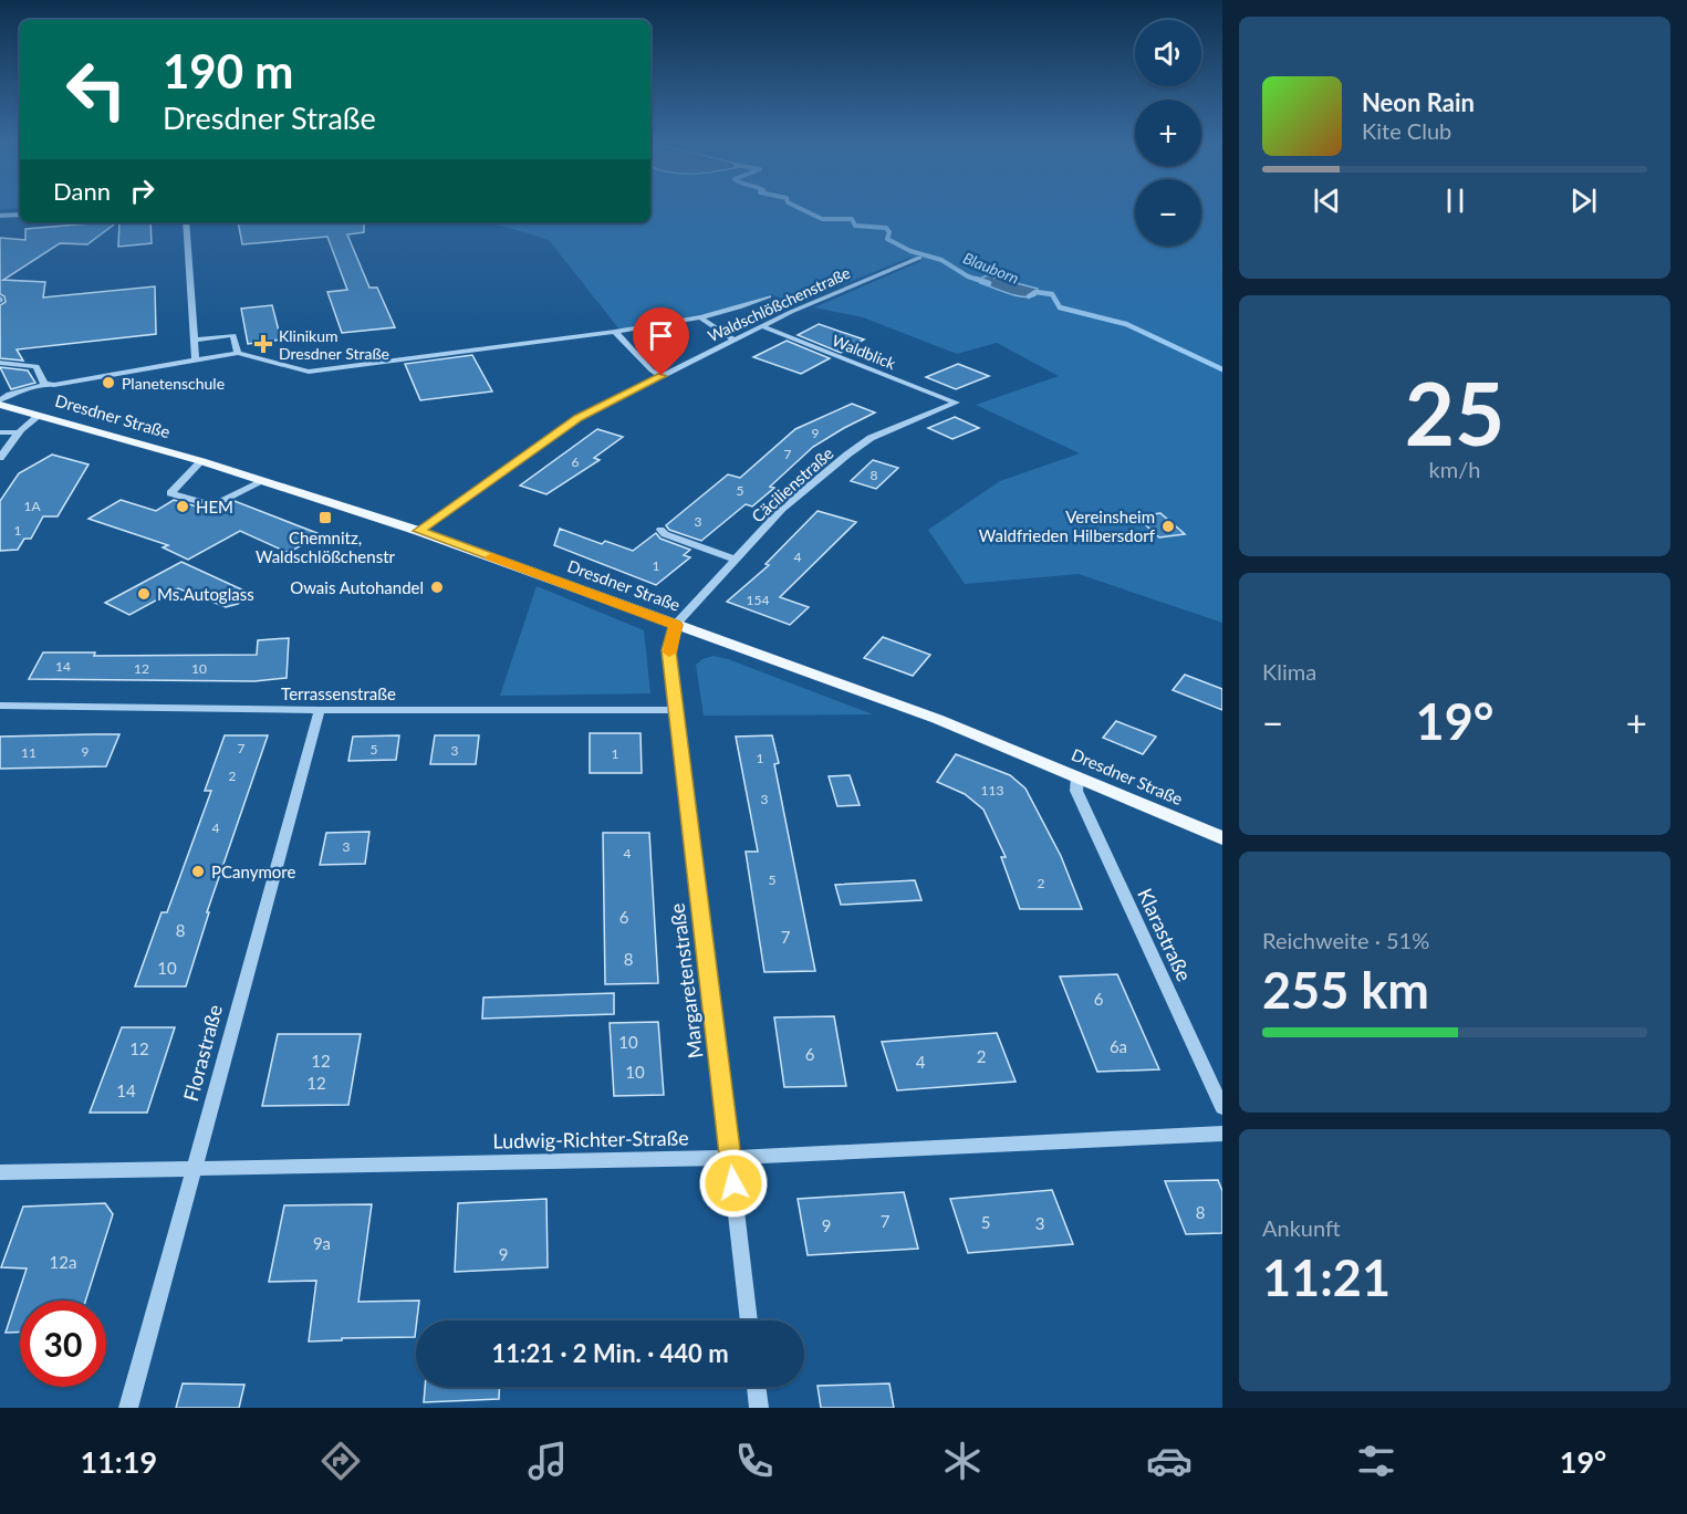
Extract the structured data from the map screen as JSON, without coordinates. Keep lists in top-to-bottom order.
{
  "streets": {
    "main road": ["Dresdner Straße"],
    "street": [
      "Waldschlößchenstraße",
      "Waldblick",
      "Cäcilienstraße",
      "Terrassenstraße",
      "Klarastraße",
      "Margaretenstraße",
      "Florastraße",
      "Ludwig-Richter-Straße"
    ]
  },
  "crossings": [
    ["Waldschlößchenstraße", "Waldblick"],
    ["Waldschlößchenstraße", "Dresdner Straße"],
    ["Waldblick", "Cäcilienstraße"],
    ["Dresdner Straße", "Cäcilienstraße"],
    ["Dresdner Straße", "Klarastraße"],
    ["Dresdner Straße", "Margaretenstraße"],
    ["Cäcilienstraße", "Margaretenstraße"],
    ["Terrassenstraße", "Margaretenstraße"],
    ["Terrassenstraße", "Florastraße"],
    ["Margaretenstraße", "Ludwig-Richter-Straße"],
    ["Florastraße", "Ludwig-Richter-Straße"]
  ],
  "water": ["Blauborn"],
  "places": {
    "health": ["Klinikum Dresdner Straße"],
    "other": [
      "Planetenschule",
      "HEM",
      "Vereinsheim Waldfrieden Hilbersdorf",
      "Owais Autohandel",
      "Ms.Autoglass",
      "PCanymore"
    ],
    "transit": ["Chemnitz, Waldschlößchenstr"]
  },
  "house_numbers": [
    "9",
    "7",
    "6",
    "8",
    "5",
    "1A",
    "3",
    "1",
    "4",
    "1",
    "154",
    "14",
    "12",
    "10",
    "7",
    "5",
    "3",
    "9",
    "11",
    "1",
    "1",
    "2",
    "113",
    "3",
    "4",
    "3",
    "4",
    "5",
    "2",
    "6",
    "8",
    "7",
    "8",
    "10",
    "6",
    "10",
    "6a",
    "12",
    "6",
    "2",
    "12",
    "4",
    "10",
    "12",
    "14",
    "8",
    "7",
    "5",
    "3",
    "9",
    "9a",
    "9",
    "12a"
  ],
  "page": {
    "map_buttons": ["+", "−"],
    "turn": ["190 m", "Dresdner Straße"],
    "song": ["Neon Rain", "Kite Club"],
    "then": "Dann",
    "tile": [
      ["25", "km/h"],
      "Klima",
      ["Reichweite · 51%", "255 km"],
      ["Ankunft", "11:21"]
    ],
    "heat": ["−", "19°", "+"],
    "limit": "30",
    "trip": "11:21 · 2 Min. · 440 m",
    "tabs": ["11:19", "19°"]
  }
}
